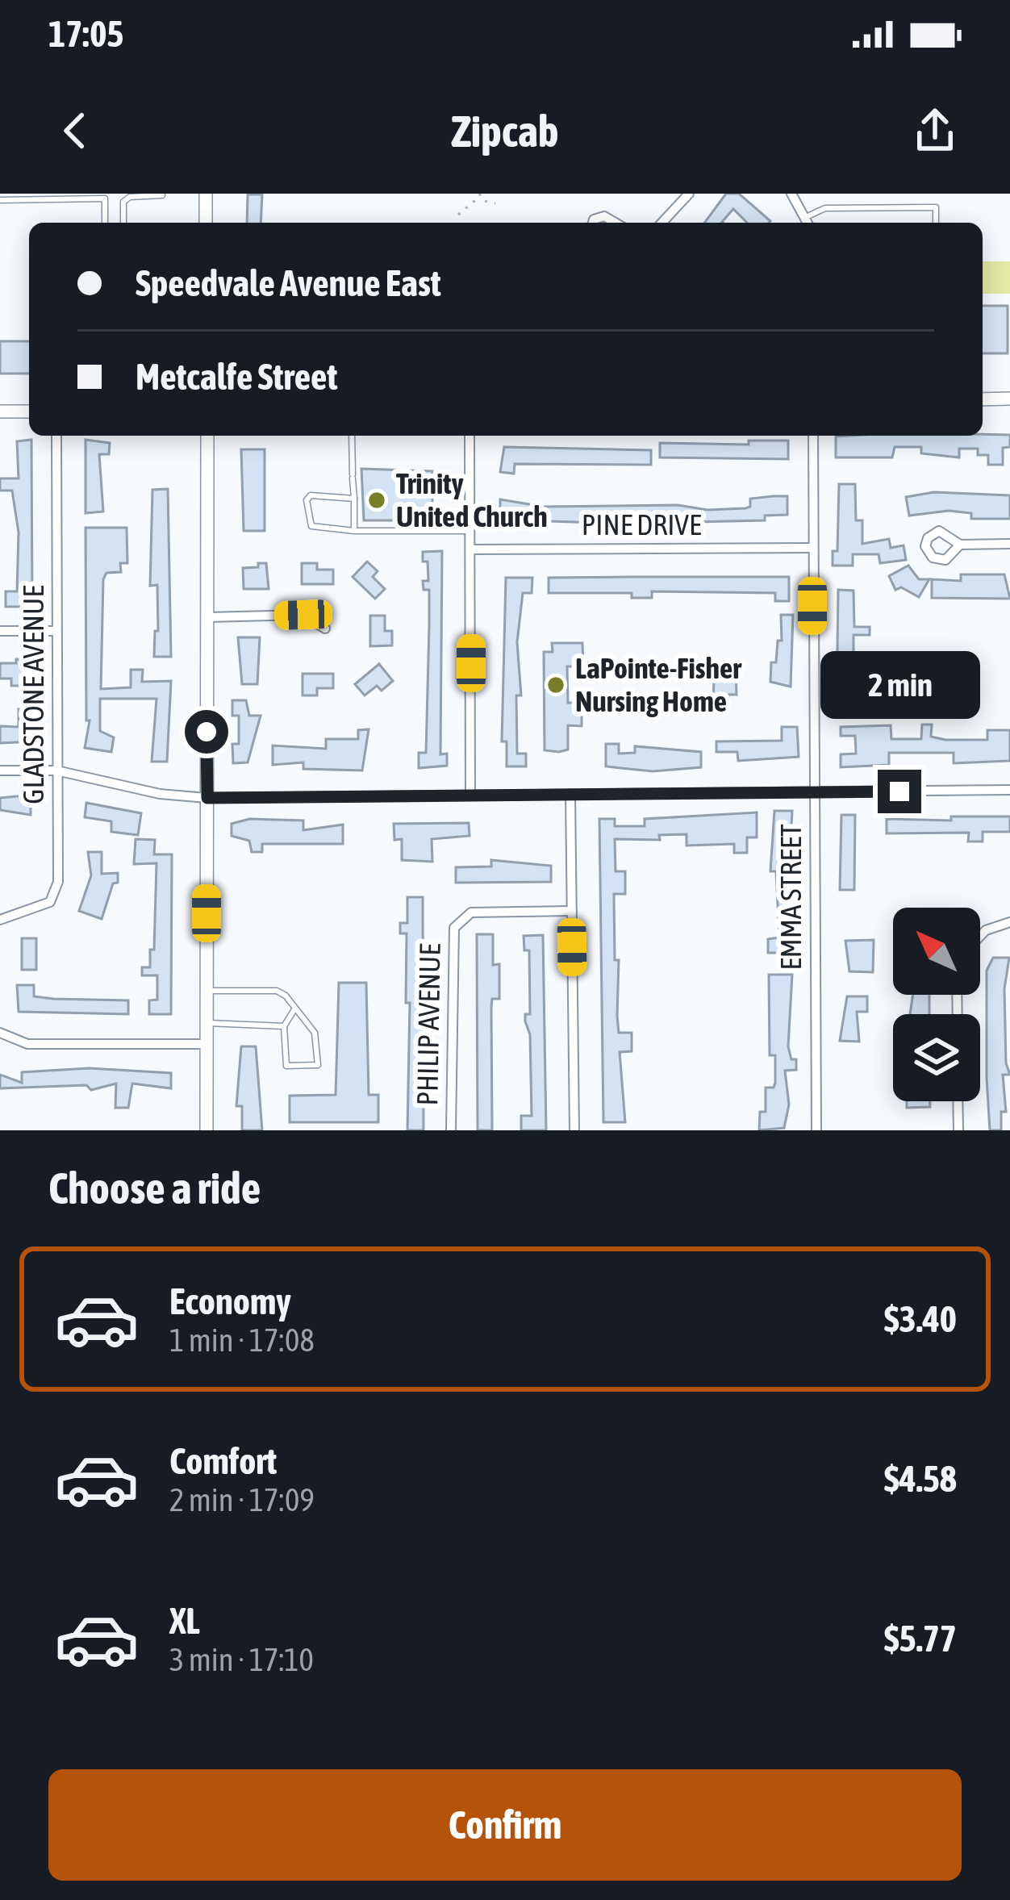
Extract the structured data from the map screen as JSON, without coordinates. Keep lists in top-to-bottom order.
{
  "streets": {
    "street": [
      "PINE DRIVE",
      "GLADSTONE AVENUE",
      "EMMA STREET",
      "PHILIP AVENUE"
    ]
  },
  "crossings": [
    ["PINE DRIVE", "EMMA STREET"]
  ],
  "places": ["Trinity United Church", "LaPointe-Fisher Nursing Home"],
  "north": "top left",
  "page": {
    "status": "17:05",
    "header": "Zipcab",
    "banner": ["Speedvale Avenue East", "Metcalfe Street"],
    "bubble": "2 min",
    "heading": "Choose a ride",
    "list": [
      {
        "name": "Economy",
        "note": "1 min · 17:08",
        "value": "$3.40"
      },
      {
        "name": "Comfort",
        "note": "2 min · 17:09",
        "value": "$4.58"
      },
      {
        "name": "XL",
        "note": "3 min · 17:10",
        "value": "$5.77"
      }
    ],
    "buttons": "Confirm"
  }
}
